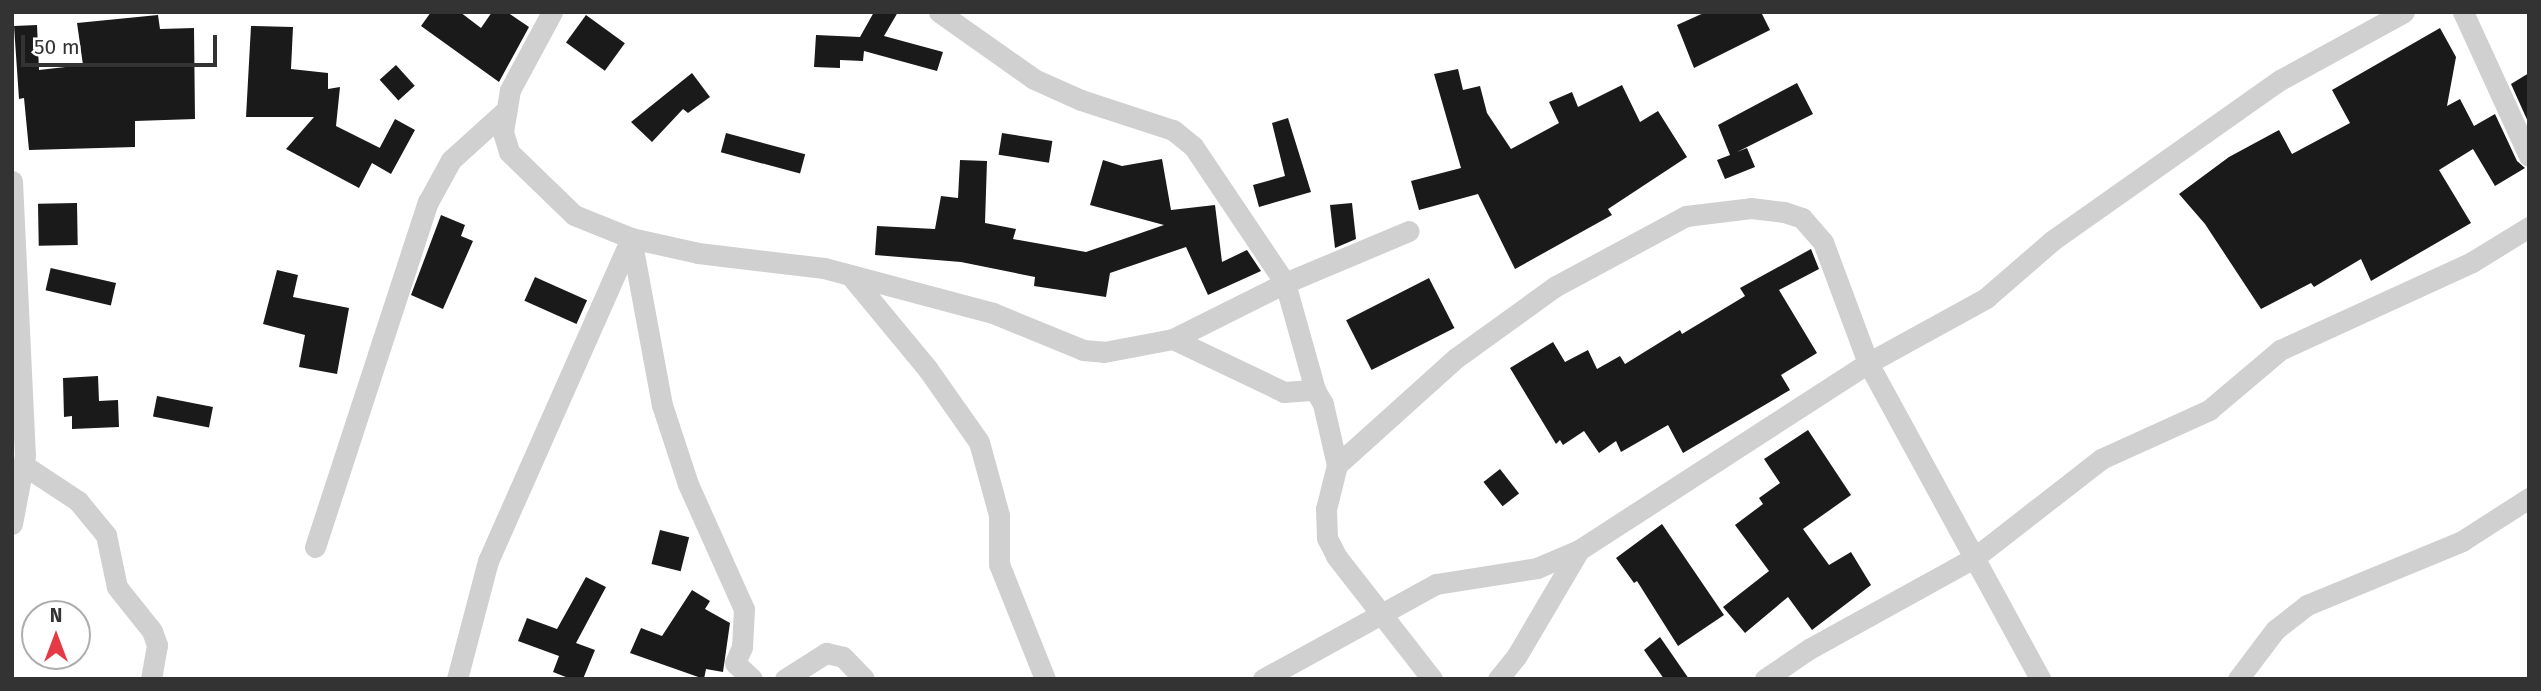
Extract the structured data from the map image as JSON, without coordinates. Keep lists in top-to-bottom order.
{
  "scale_bar": "50 m",
  "north": "top"
}
